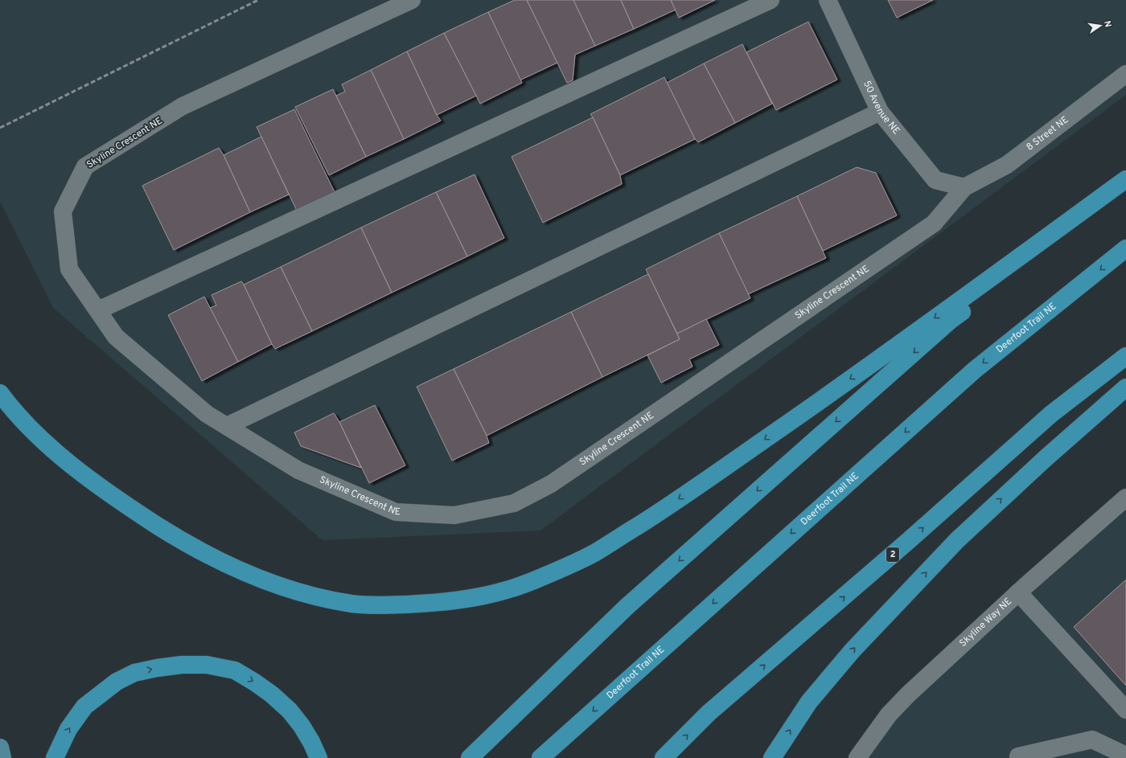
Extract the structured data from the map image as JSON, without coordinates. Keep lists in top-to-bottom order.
{
  "streets": {
    "highway": ["Deerfoot Trail NE", "2"],
    "street": [
      "50 Avenue NE",
      "8 Street NE",
      "Skyline Crescent NE",
      "Skyline Way NE"
    ]
  },
  "crossings": [
    ["50 Avenue NE", "8 Street NE"],
    ["50 Avenue NE", "Skyline Crescent NE"],
    ["8 Street NE", "Skyline Crescent NE"]
  ],
  "north": "right"
}
